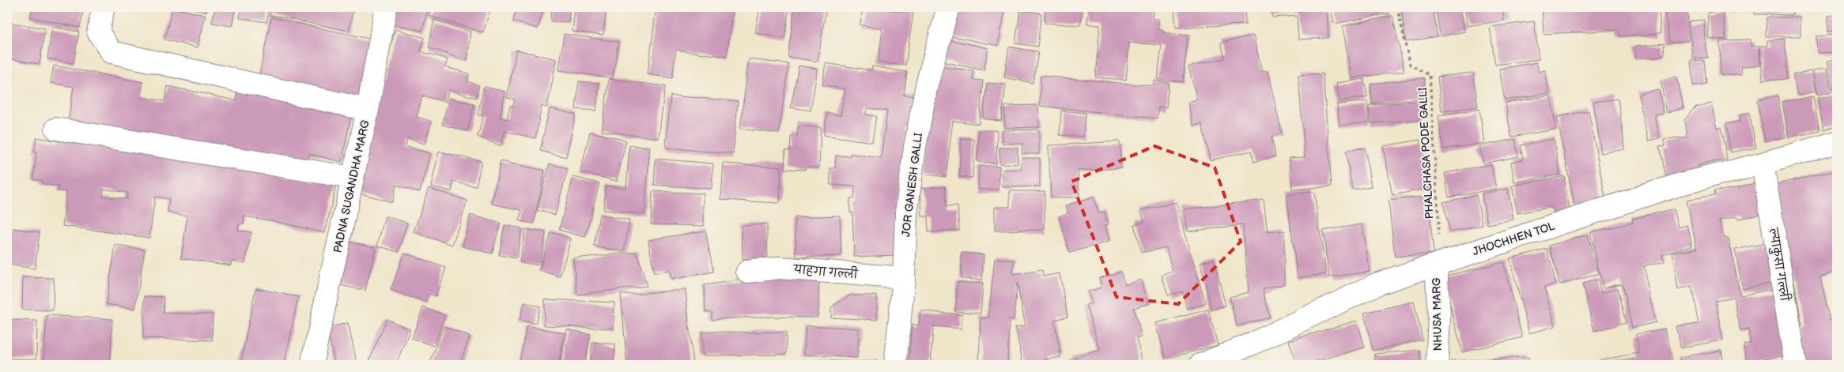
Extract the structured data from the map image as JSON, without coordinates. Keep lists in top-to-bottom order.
{
  "streets": {
    "street": [
      "JOR GANESH GALLI",
      "PADNA SUGANDHA MARG",
      "JHOCHHEN TOL",
      "ल्याकुसा गल्ली",
      "याहगा गल्ली",
      "NHUSA MARG"
    ],
    "path": ["PHALCHASA PODE GALLI"]
  },
  "crossings": [
    ["PHALCHASA PODE GALLI", "JHOCHHEN TOL"],
    ["PHALCHASA PODE GALLI", "NHUSA MARG"],
    ["JOR GANESH GALLI", "याहगा गल्ली"],
    ["JHOCHHEN TOL", "ल्याकुसा गल्ली"],
    ["JHOCHHEN TOL", "NHUSA MARG"]
  ]
}
